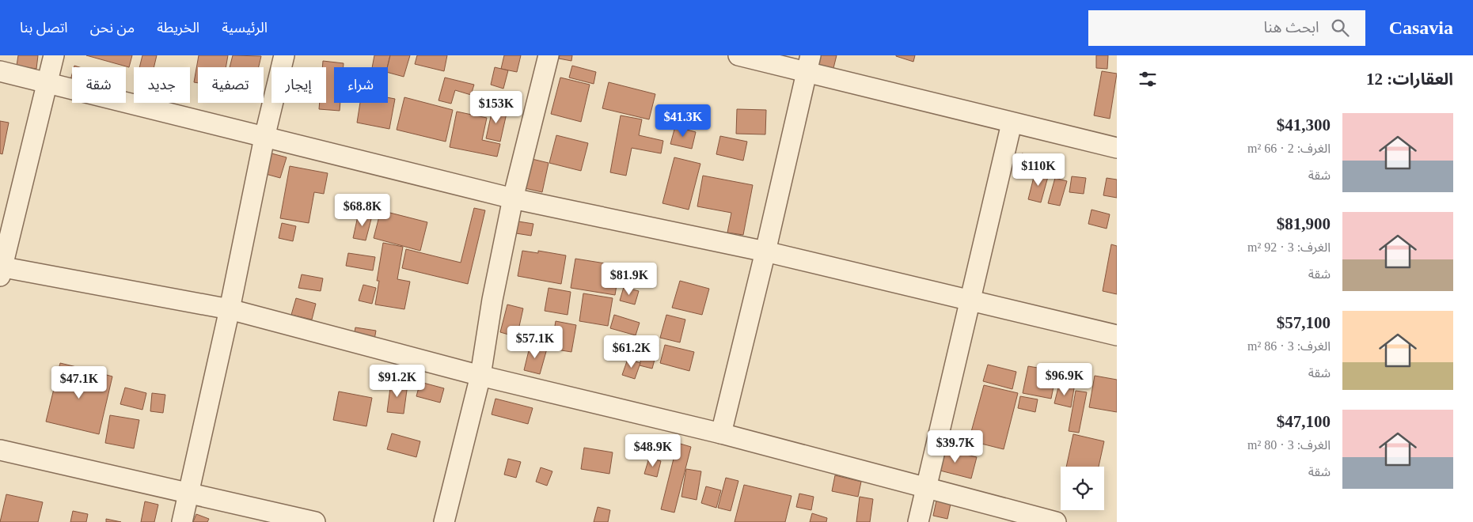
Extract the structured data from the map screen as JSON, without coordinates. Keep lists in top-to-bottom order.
{
  "page": {
    "header": "Casavia",
    "search": "ابحث هنا",
    "nav": [
      "الرئيسية",
      "الخريطة",
      "من نحن",
      "اتصل بنا"
    ],
    "heading": "العقارات: 12",
    "chip": [
      "شراء",
      "إيجار",
      "تصفية",
      "جديد",
      "شقة"
    ],
    "price": [
      "$153K",
      "$41.3K",
      "$110K",
      "$68.8K",
      "$81.9K",
      "$57.1K",
      "$61.2K",
      "$96.9K",
      "$91.2K",
      "$47.1K",
      "$39.7K",
      "$48.9K"
    ],
    "list": [
      {
        "name": "$41,300",
        "note": "الغرف: 2 · 66 m² · شقة"
      },
      {
        "name": "$81,900",
        "note": "الغرف: 3 · 92 m² · شقة"
      },
      {
        "name": "$57,100",
        "note": "الغرف: 3 · 86 m² · شقة"
      },
      {
        "name": "$47,100",
        "note": "الغرف: 3 · 80 m² · شقة"
      }
    ]
  }
}
